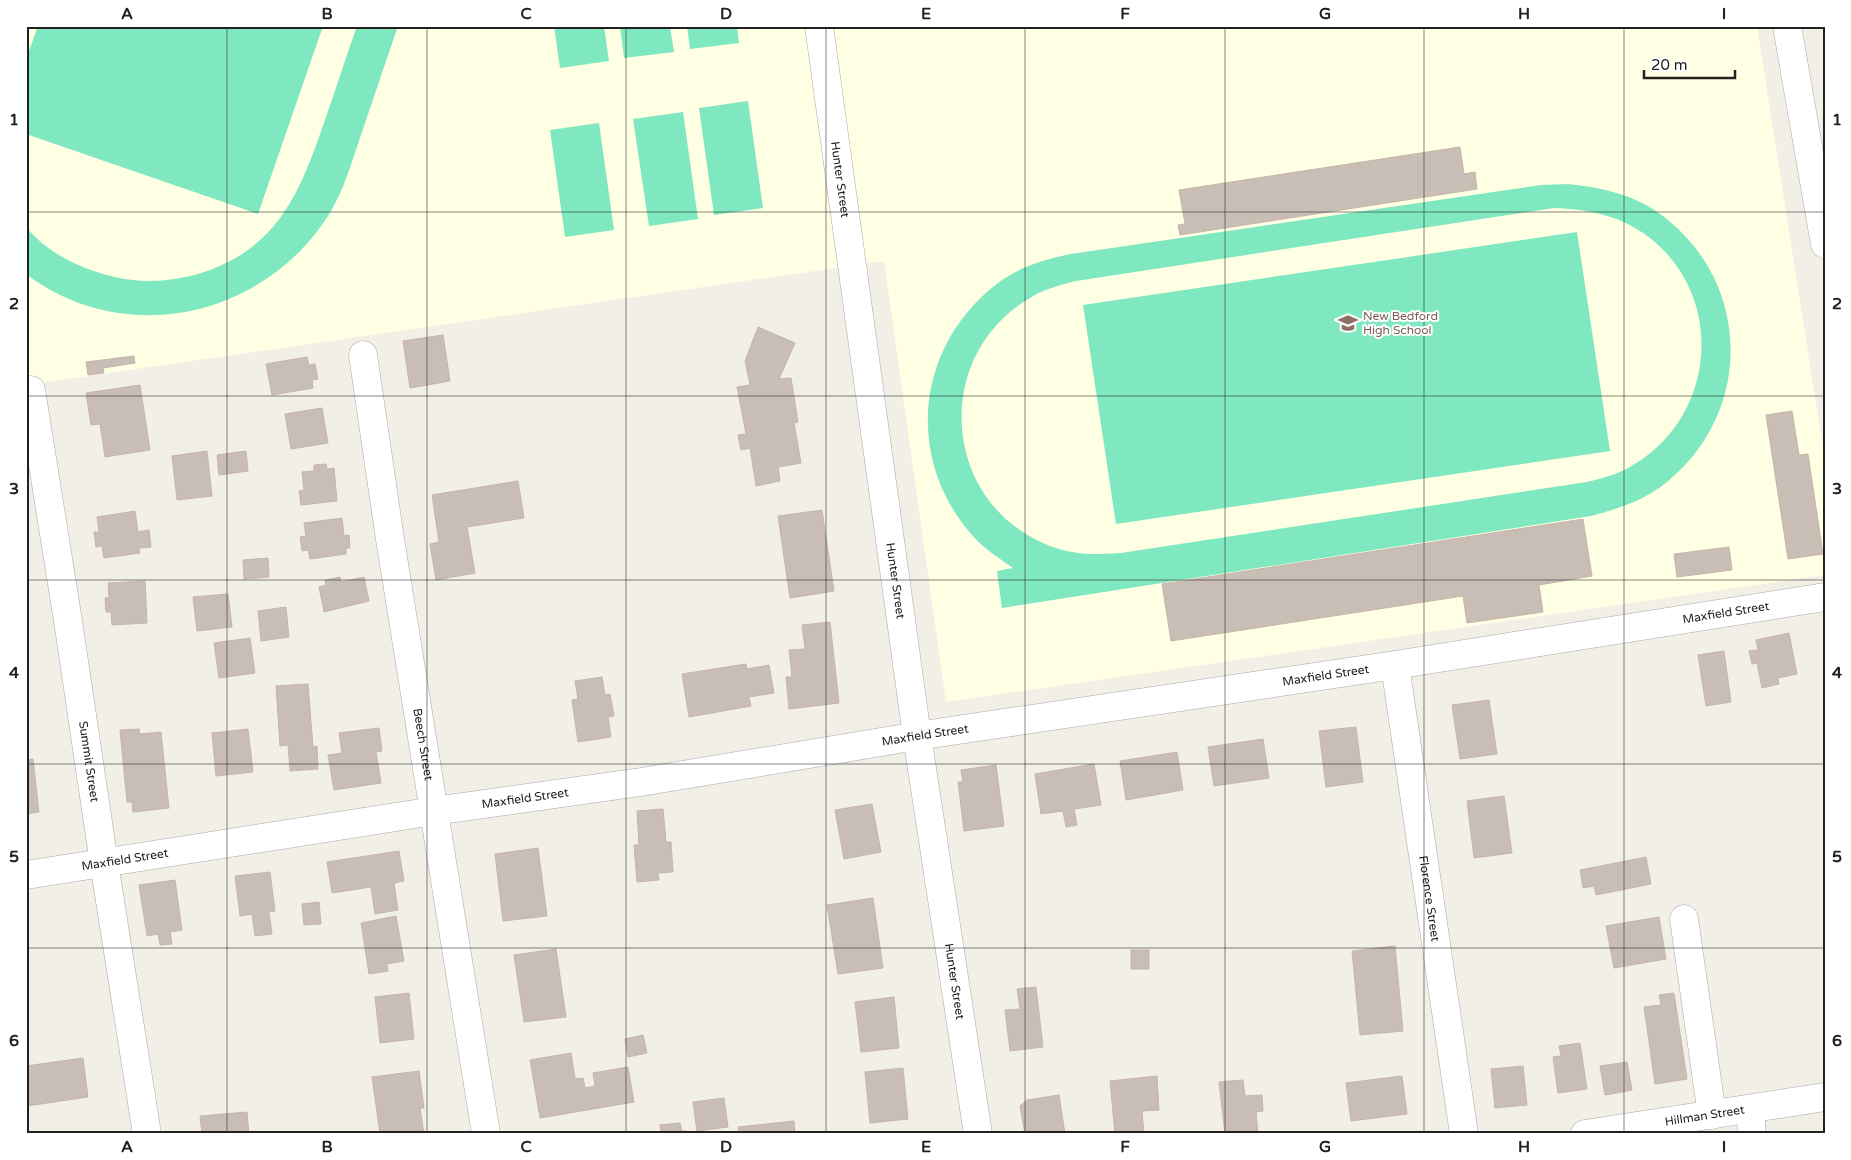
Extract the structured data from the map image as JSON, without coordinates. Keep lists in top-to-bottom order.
{
  "streets": {
    "street": [
      "Hunter Street",
      "Maxfield Street",
      "Beech Street",
      "Summit Street",
      "Florence Street",
      "Hillman Street"
    ]
  },
  "crossings": [
    ["Hunter Street", "Maxfield Street"],
    ["Maxfield Street", "Beech Street"],
    ["Maxfield Street", "Summit Street"],
    ["Maxfield Street", "Florence Street"]
  ],
  "places": {
    "school or university": ["New Bedford High School"]
  },
  "scale_bar": "20 m",
  "grid": {
    "columns": [
      "A",
      "B",
      "C",
      "D",
      "E",
      "F",
      "G",
      "H",
      "I"
    ],
    "rows": [
      "1",
      "2",
      "3",
      "4",
      "5",
      "6"
    ]
  }
}
